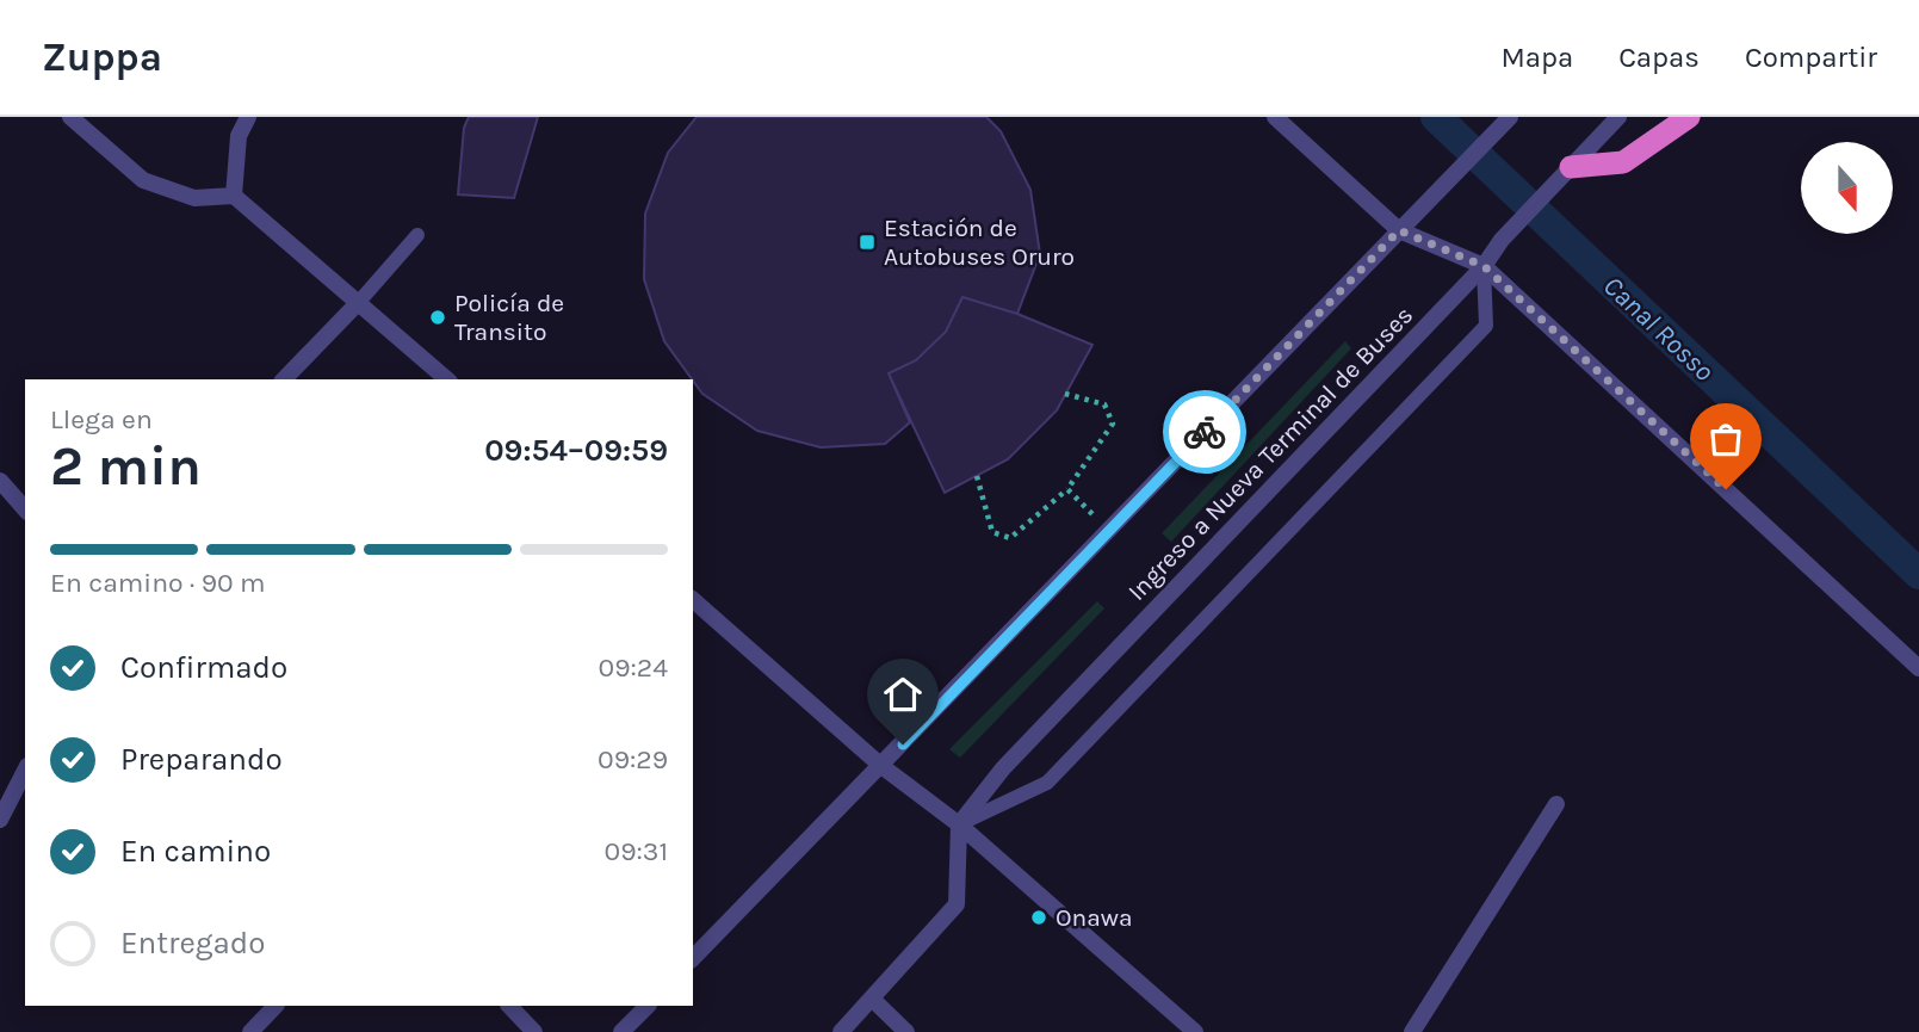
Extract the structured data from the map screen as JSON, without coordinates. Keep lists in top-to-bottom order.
{
  "streets": {
    "street": ["Ingreso a Nueva Terminal de Buses"]
  },
  "water": ["Canal Rosso"],
  "places": {
    "transit": ["Estación de Autobuses Oruro"],
    "other": ["Policía de Transito", "Onawa"]
  },
  "north": "bottom",
  "page": {
    "header": "Zuppa",
    "nav": ["Mapa", "Capas", "Compartir"],
    "heading": ["2 min", "Llega en", "09:54–09:59"],
    "bar": "En camino · 90 m",
    "list": [
      ["Confirmado", "09:24"],
      ["Preparando", "09:29"],
      ["En camino", "09:31"],
      "Entregado"
    ]
  }
}
